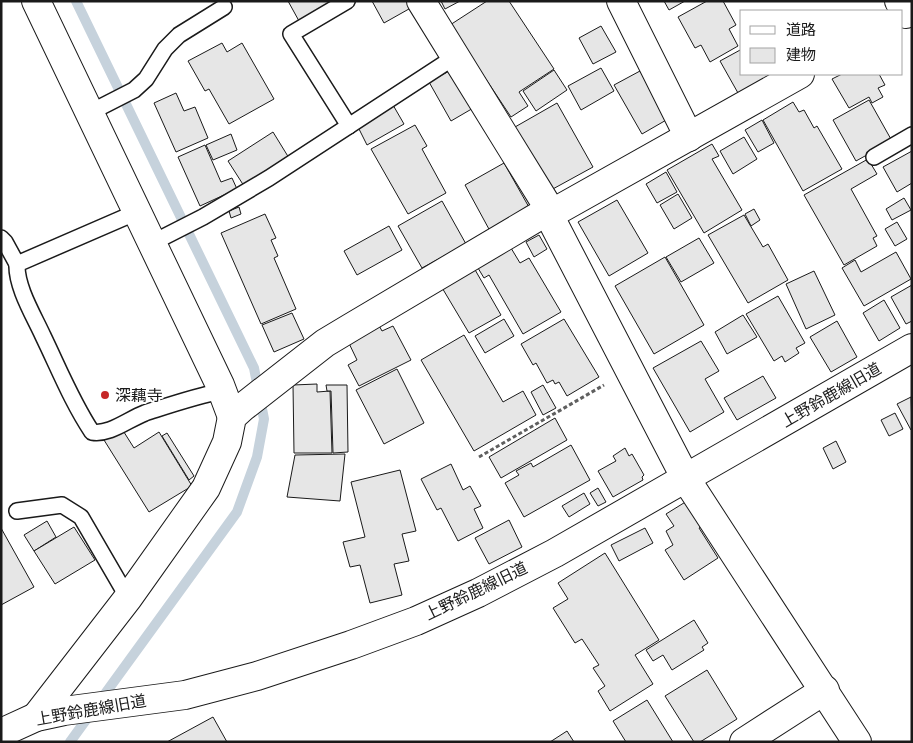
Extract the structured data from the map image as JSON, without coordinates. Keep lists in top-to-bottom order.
{
  "streets": {
    "street": ["上野鈴鹿線旧道"]
  },
  "places": ["深藕寺"],
  "legend": ["道路", "建物"]
}
